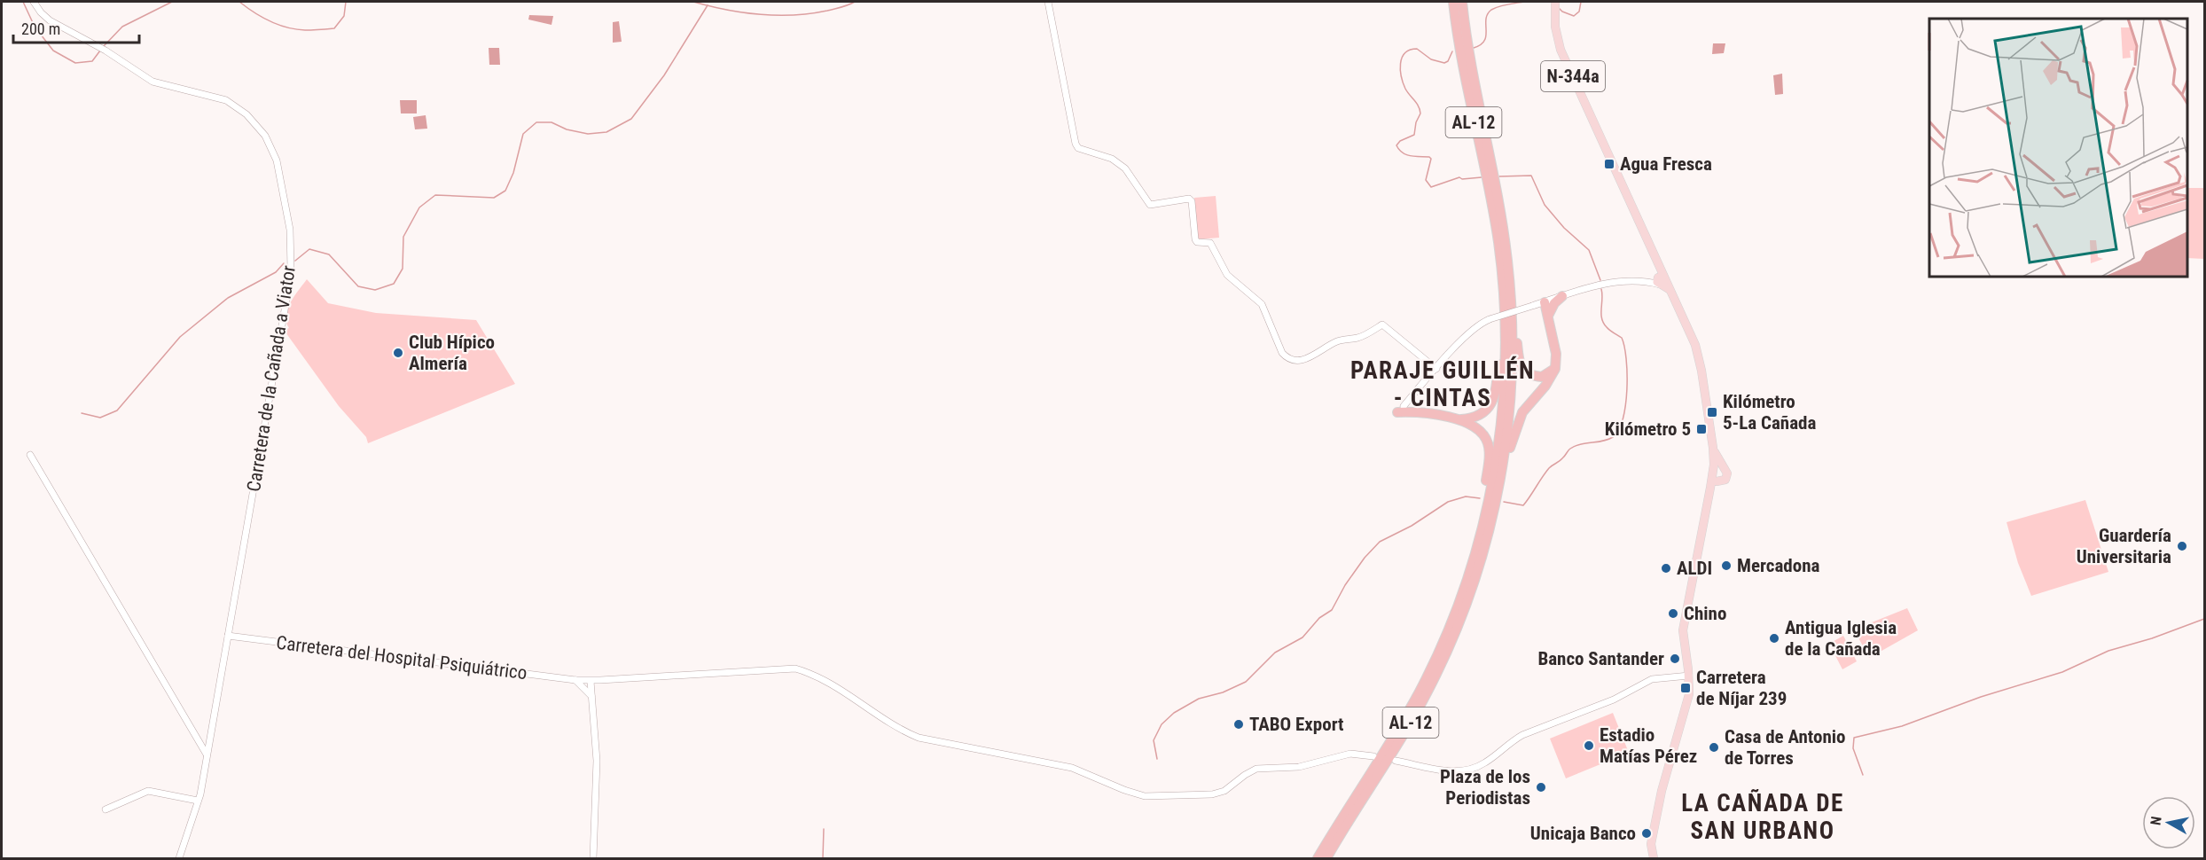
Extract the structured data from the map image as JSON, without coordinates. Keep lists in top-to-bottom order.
{
  "streets": {
    "highway": ["AL-12"],
    "main road": ["N-344a"],
    "street": ["Carretera de la Cañada a Viator", "Carretera del Hospital Psiquiátrico"]
  },
  "districts": ["PARAJE GUILLÉN - CINTAS", "LA CAÑADA DE SAN URBANO"],
  "places": {
    "transit": [
      "Agua Fresca",
      "Kilómetro 5-La Cañada",
      "Kilómetro 5",
      "Carretera de Níjar 239"
    ],
    "other": [
      "Club Hípico Almería",
      "Guardería Universitaria",
      "Mercadona",
      "ALDI",
      "Chino",
      "Antigua Iglesia de la Cañada",
      "Banco Santander",
      "TABO Export",
      "Estadio Matías Pérez",
      "Casa de Antonio de Torres",
      "Plaza de los Periodistas",
      "Unicaja Banco"
    ]
  },
  "scale_bar": "200 m",
  "north": "left"
}
